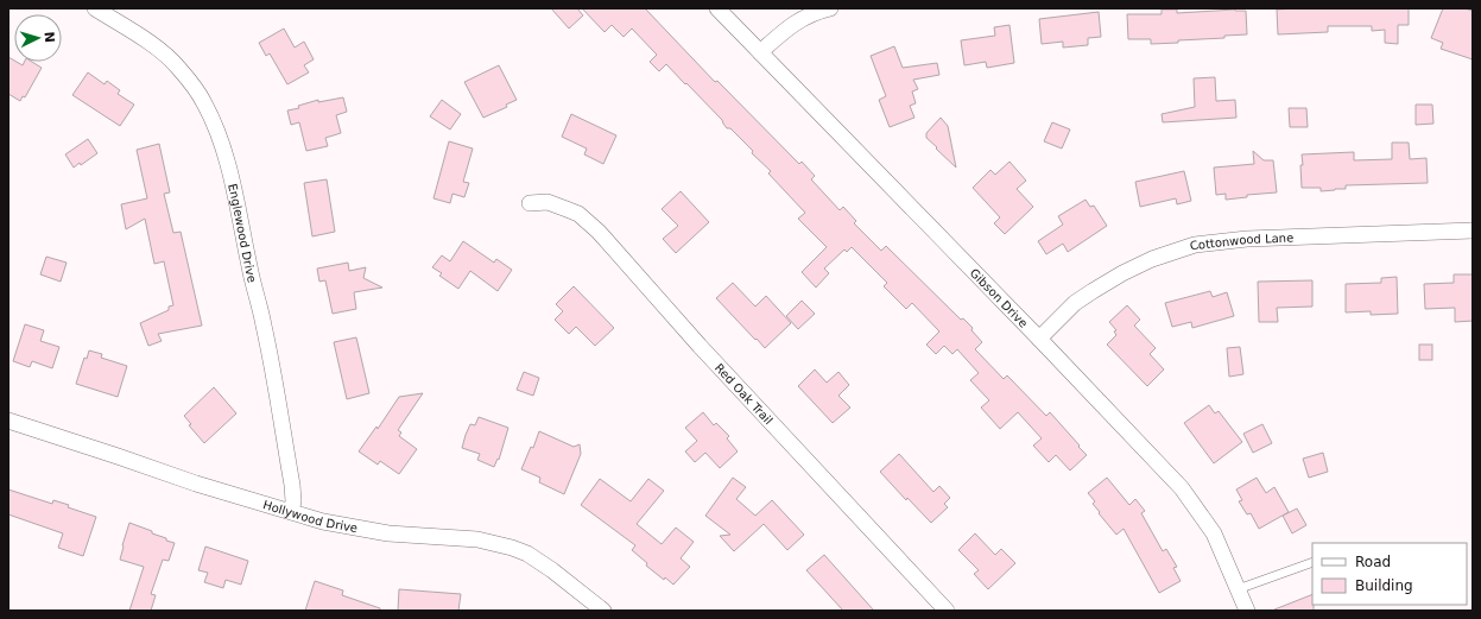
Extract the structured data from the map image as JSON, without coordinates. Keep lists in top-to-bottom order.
{
  "streets": {
    "street": [
      "Englewood Drive",
      "Cottonwood Lane",
      "Gibson Drive",
      "Red Oak Trail",
      "Hollywood Drive"
    ]
  },
  "crossings": [
    ["Englewood Drive", "Hollywood Drive"],
    ["Cottonwood Lane", "Gibson Drive"]
  ],
  "legend": ["Road", "Building"],
  "north": "right"
}
